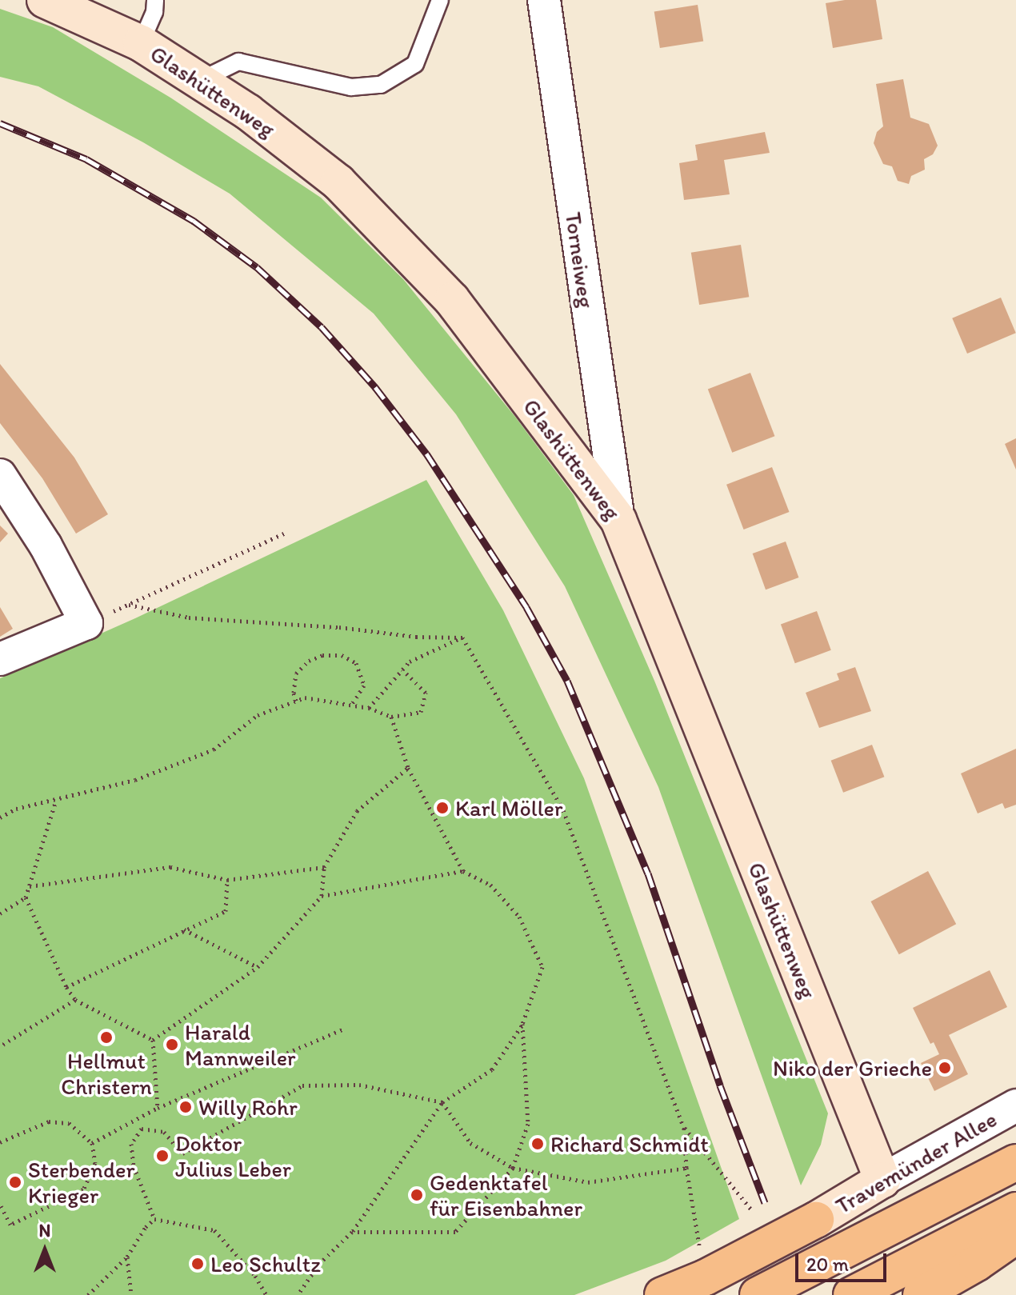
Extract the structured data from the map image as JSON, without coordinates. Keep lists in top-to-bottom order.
{
  "streets": {
    "highway": ["Travemünder Allee"],
    "street": ["Glashüttenweg", "Torneiweg"]
  },
  "crossings": [
    ["Glashüttenweg", "Torneiweg"],
    ["Glashüttenweg", "Travemünder Allee"]
  ],
  "places": [
    "Karl Möller",
    "Hellmut Christern",
    "Harald Mannweiler",
    "Niko der Grieche",
    "Willy Rohr",
    "Richard Schmidt",
    "Doktor Julius Leber",
    "Sterbender Krieger",
    "Gedenktafel für Eisenbahner",
    "Leo Schultz"
  ],
  "scale_bar": "20 m",
  "north": "top"
}
